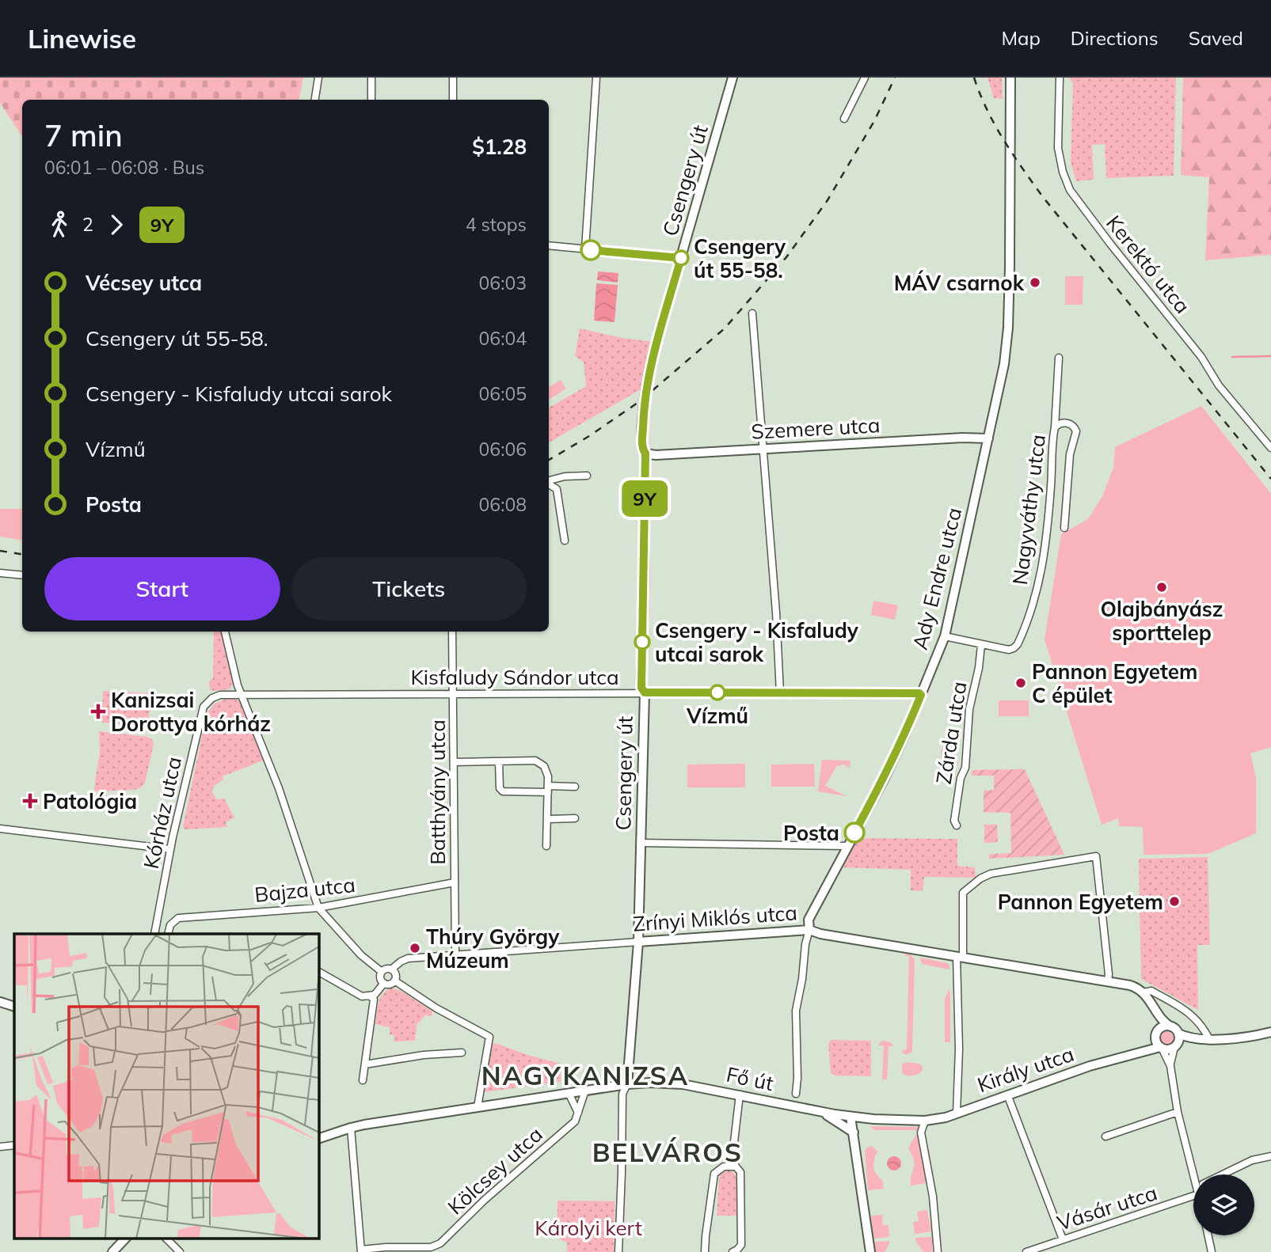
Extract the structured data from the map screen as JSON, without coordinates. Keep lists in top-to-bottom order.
{
  "streets": {
    "street": [
      "Csengery út",
      "Kerektó utca",
      "Szemere utca",
      "Nagyváthy utca",
      "Ady Endre utca",
      "Kisfaludy Sándor utca",
      "Zárda utca",
      "Batthyány utca",
      "Kórház utca",
      "Bajza utca",
      "Zrínyi Miklós utca",
      "Király utca",
      "Fő út",
      "Kölcsey utca",
      "Vásár utca"
    ]
  },
  "crossings": [
    ["Csengery út", "Szemere utca"],
    ["Csengery út", "Kisfaludy Sándor utca"],
    ["Csengery út", "Zrínyi Miklós utca"],
    ["Csengery út", "Fő út"],
    ["Szemere utca", "Ady Endre utca"],
    ["Nagyváthy utca", "Zárda utca"],
    ["Ady Endre utca", "Kisfaludy Sándor utca"],
    ["Ady Endre utca", "Zrínyi Miklós utca"],
    ["Kisfaludy Sándor utca", "Batthyány utca"],
    ["Kisfaludy Sándor utca", "Kórház utca"],
    ["Batthyány utca", "Bajza utca"],
    ["Batthyány utca", "Zrínyi Miklós utca"],
    ["Király utca", "Fő út"],
    ["Fő út", "Kölcsey utca"]
  ],
  "districts": ["NAGYKANIZSA", "BELVÁROS"],
  "parks": ["Károlyi kert"],
  "places": {
    "other": [
      "Csengery út 55-58.",
      "MÁV csarnok",
      "Olajbányász sporttelep",
      "Csengery - Kisfaludy utcai sarok",
      "Pannon Egyetem C épület",
      "Vízmű",
      "Posta",
      "Pannon Egyetem",
      "Thúry György Múzeum"
    ],
    "health": ["Kanizsai Dorottya kórház", "Patológia"]
  },
  "lines": ["bus line 9Y"],
  "page": {
    "header": "Linewise",
    "nav": ["Map", "Directions", "Saved"],
    "on_map": "9Y",
    "heading": ["7 min", "06:01 – 06:08 · Bus", "$1.28"],
    "legs": ["2", "9Y", "4 stops"],
    "list": [
      {
        "name": "Vécsey utca",
        "value": "06:03"
      },
      {
        "name": "Csengery út 55-58.",
        "value": "06:04"
      },
      {
        "name": "Csengery - Kisfaludy utcai sarok",
        "value": "06:05"
      },
      {
        "name": "Vízmű",
        "value": "06:06"
      },
      {
        "name": "Posta",
        "value": "06:08"
      }
    ],
    "buttons": ["Start", "Tickets"]
  }
}
